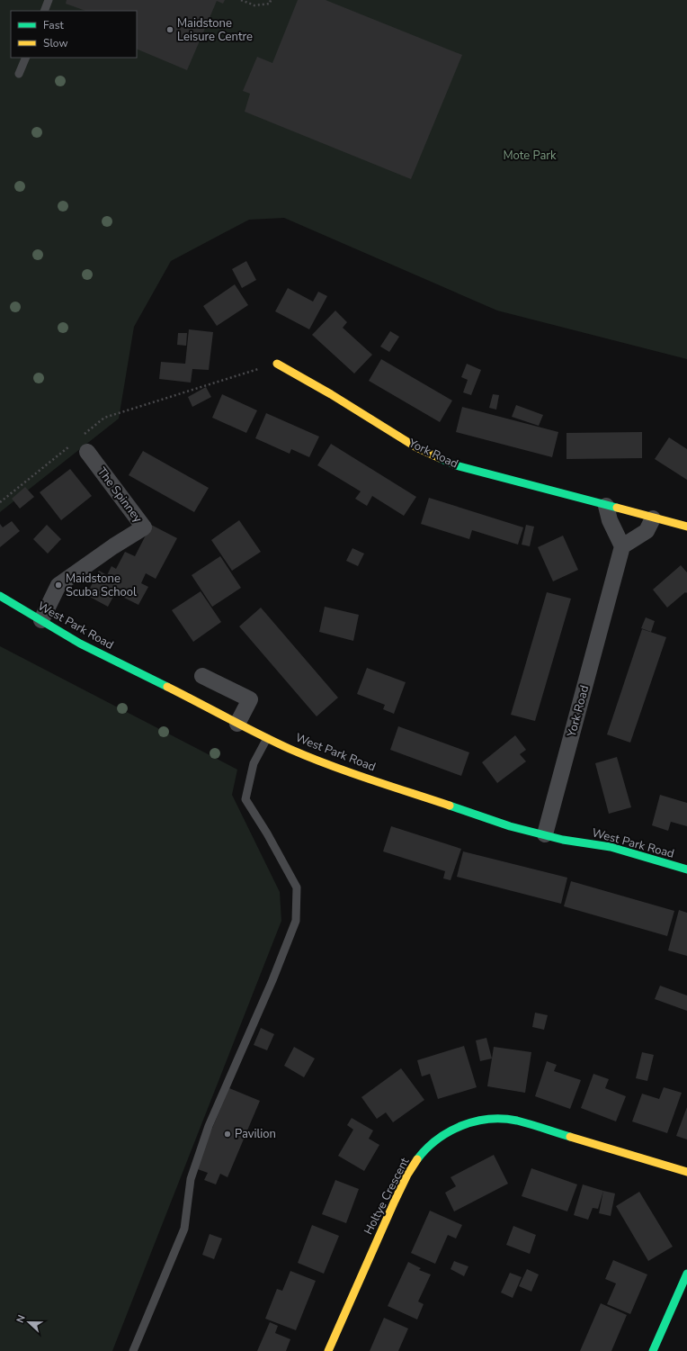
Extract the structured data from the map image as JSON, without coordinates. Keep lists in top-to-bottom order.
{
  "streets": {
    "street": [
      "York Road",
      "The Spinney",
      "West Park Road",
      "Holtye Crescent"
    ]
  },
  "crossings": [
    ["York Road", "West Park Road"],
    ["The Spinney", "West Park Road"]
  ],
  "parks": ["Mote Park"],
  "places": ["Maidstone Leisure Centre", "Maidstone Scuba School", "Pavilion"],
  "legend": ["Fast", "Slow"],
  "north": "left"
}
